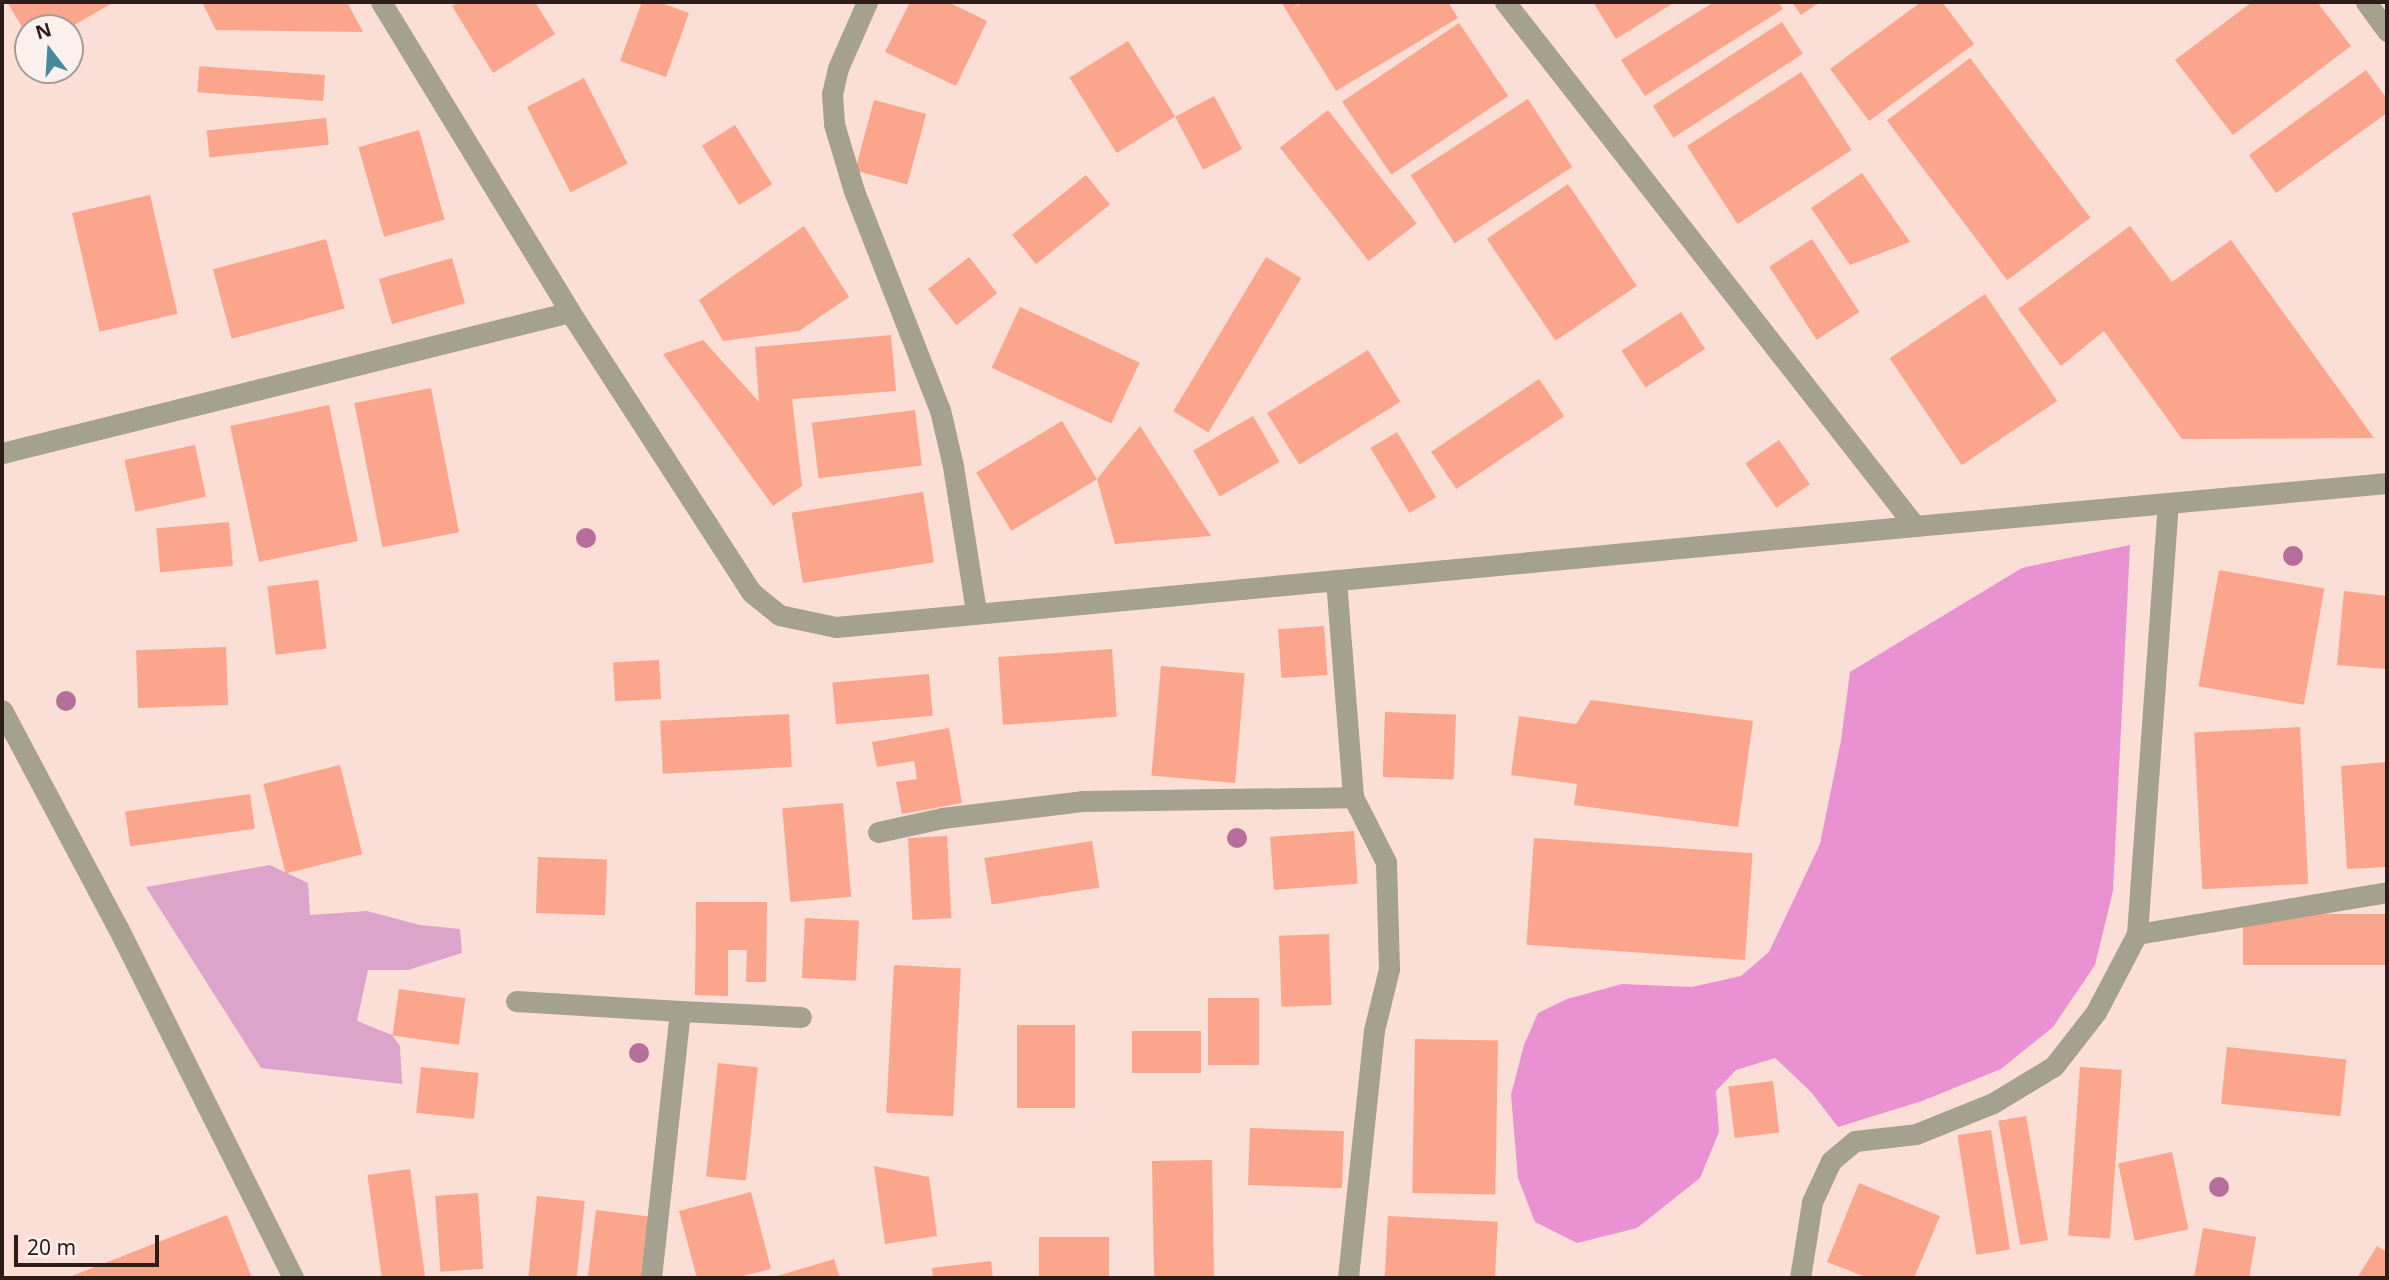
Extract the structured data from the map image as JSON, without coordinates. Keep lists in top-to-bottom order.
{
  "scale_bar": "20 m",
  "north": "top"
}
